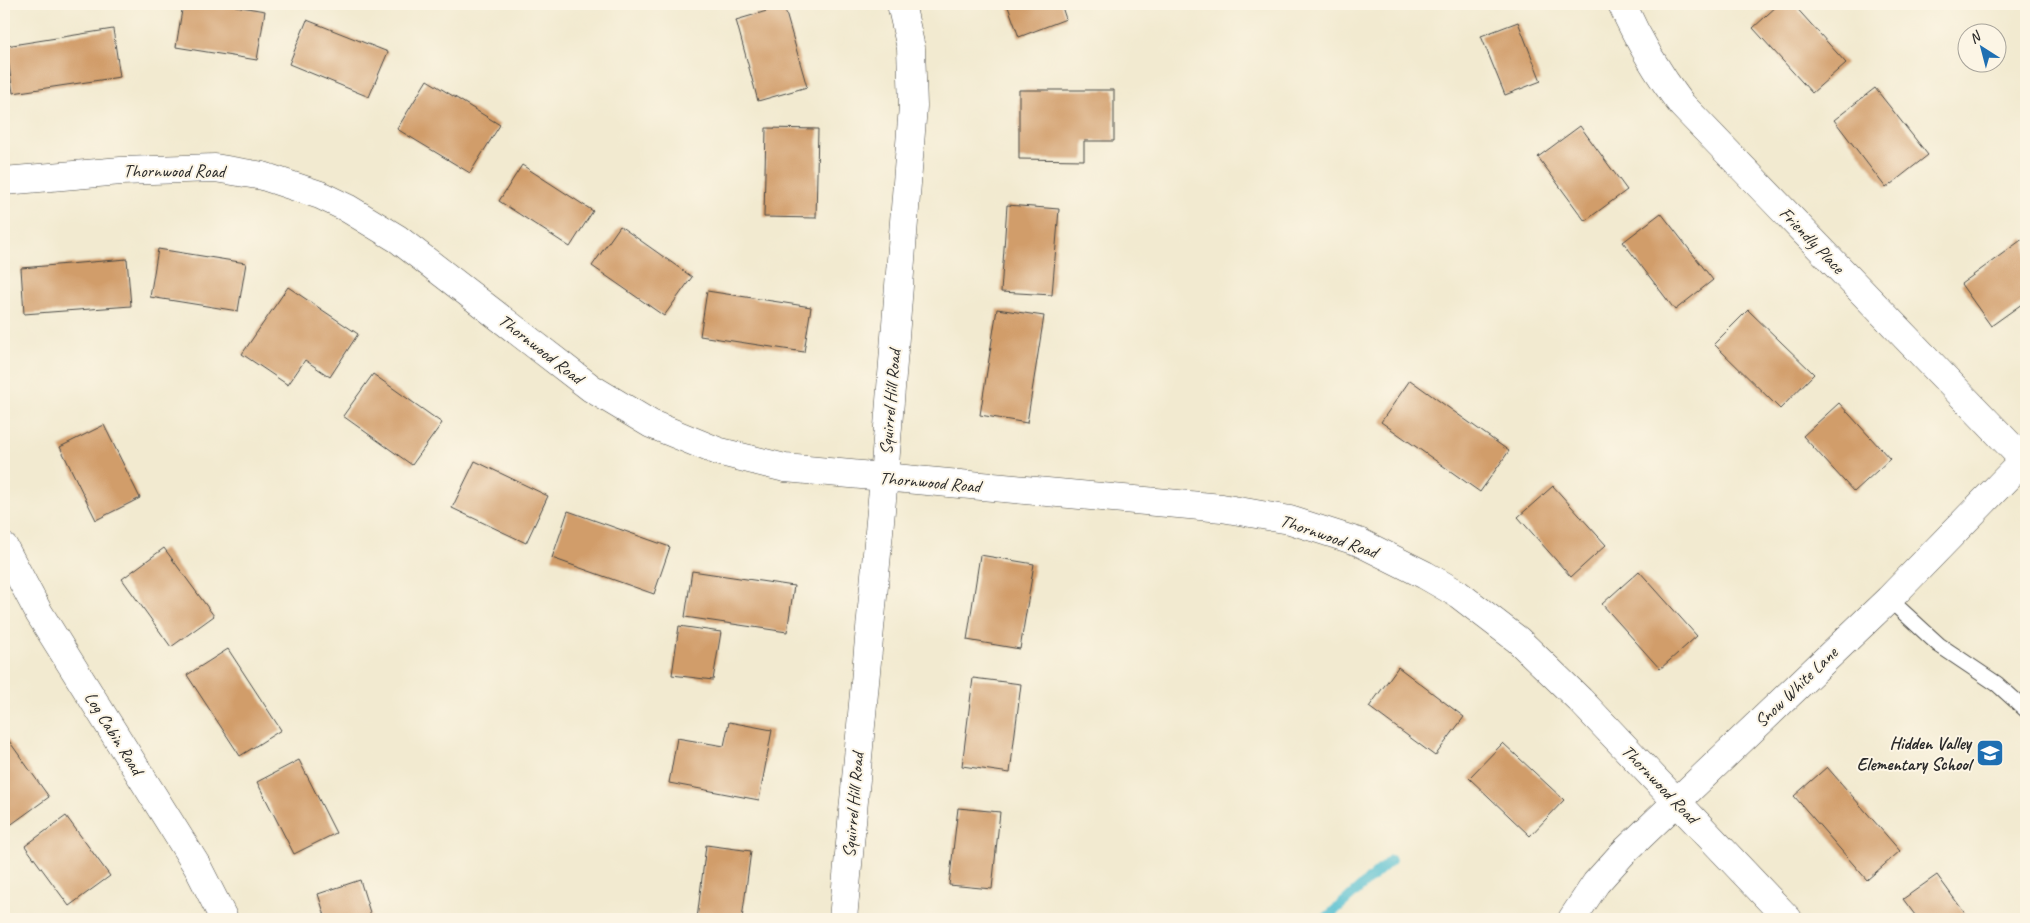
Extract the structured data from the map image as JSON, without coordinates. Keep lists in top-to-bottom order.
{
  "streets": {
    "street": [
      "Thornwood Road",
      "Friendly Place",
      "Squirrel Hill Road",
      "Snow White Lane",
      "Log Cabin Road"
    ]
  },
  "crossings": [
    ["Thornwood Road", "Squirrel Hill Road"],
    ["Thornwood Road", "Snow White Lane"],
    ["Friendly Place", "Snow White Lane"]
  ],
  "places": {
    "school or university": ["Hidden Valley Elementary School"]
  },
  "north": "top left"
}
